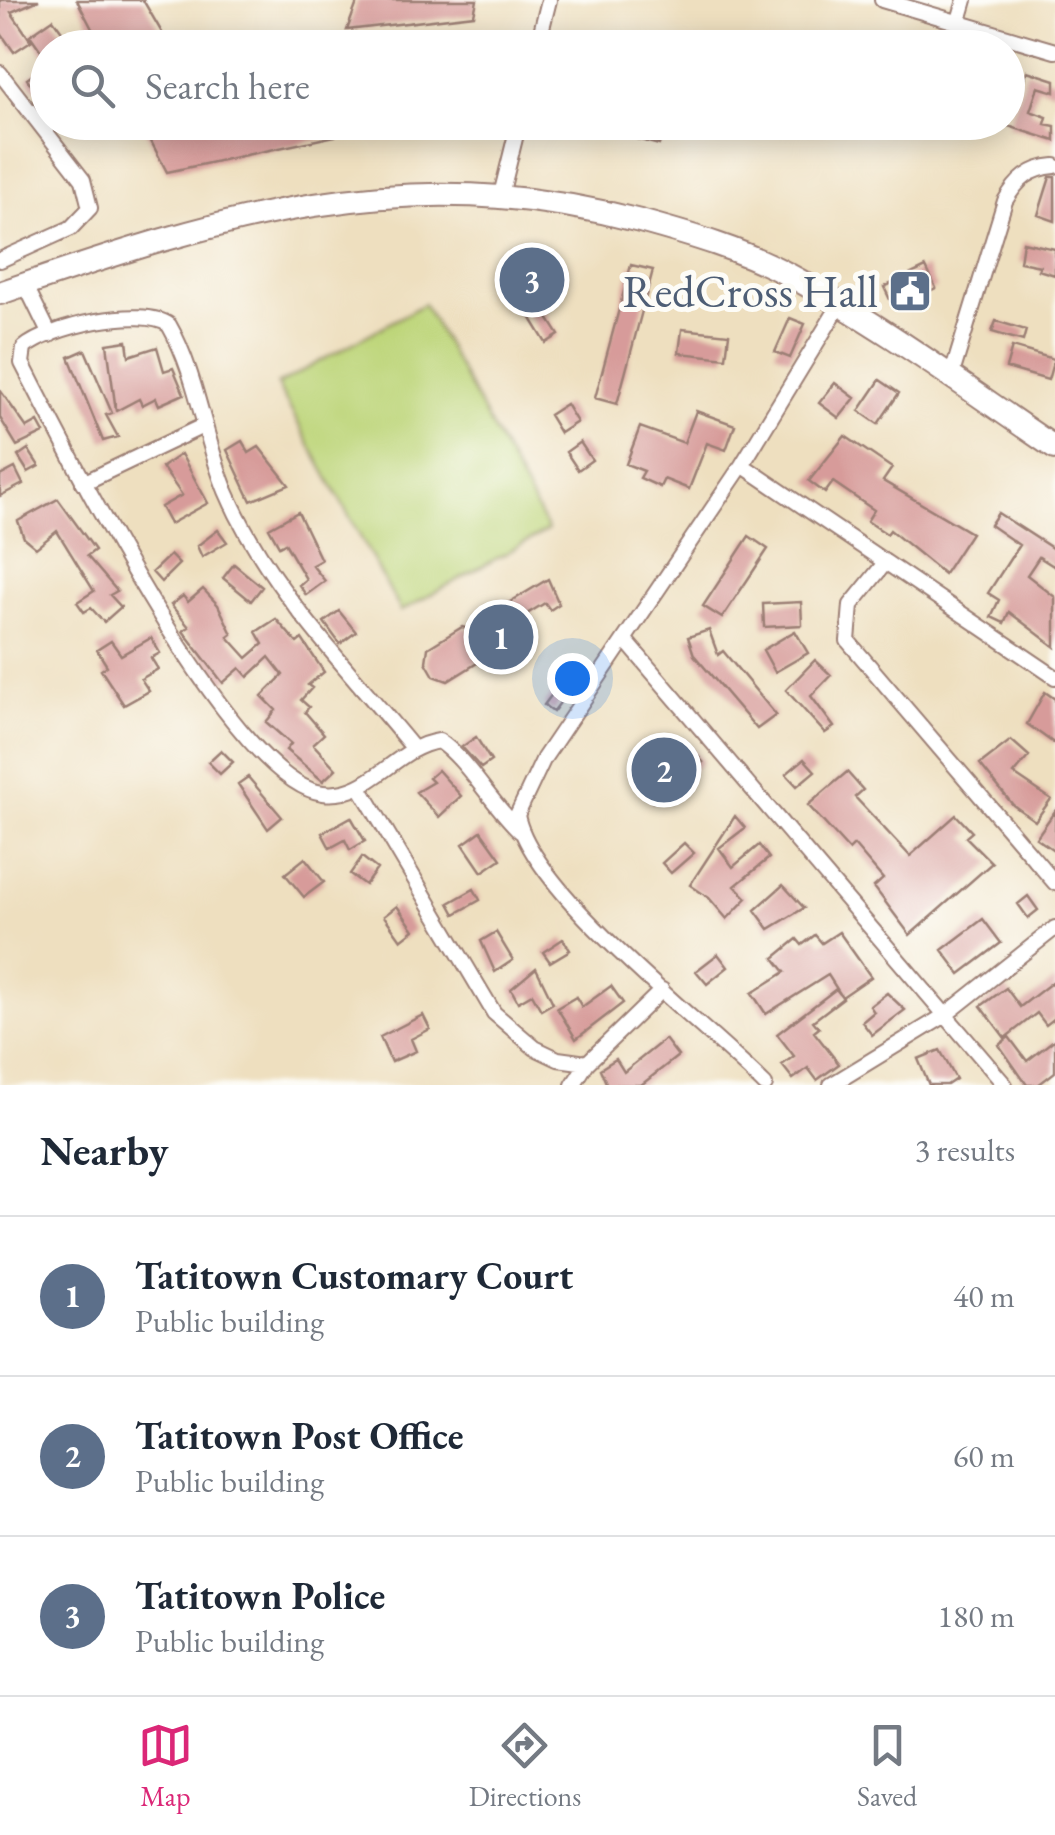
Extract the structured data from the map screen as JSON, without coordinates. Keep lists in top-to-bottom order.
{
  "places": {
    "public building": ["RedCross Hall"]
  },
  "page": {
    "search": "Search here",
    "pins": ["3", "1", "2"],
    "heading": ["Nearby", "3 results"],
    "list": [
      {
        "mark": "1",
        "name": "Tatitown Customary Court",
        "note": "Public building",
        "value": "40 m"
      },
      {
        "mark": "2",
        "name": "Tatitown Post Office",
        "note": "Public building",
        "value": "60 m"
      },
      {
        "mark": "3",
        "name": "Tatitown Police",
        "note": "Public building",
        "value": "180 m"
      }
    ],
    "nav": ["Map", "Directions", "Saved"]
  }
}
